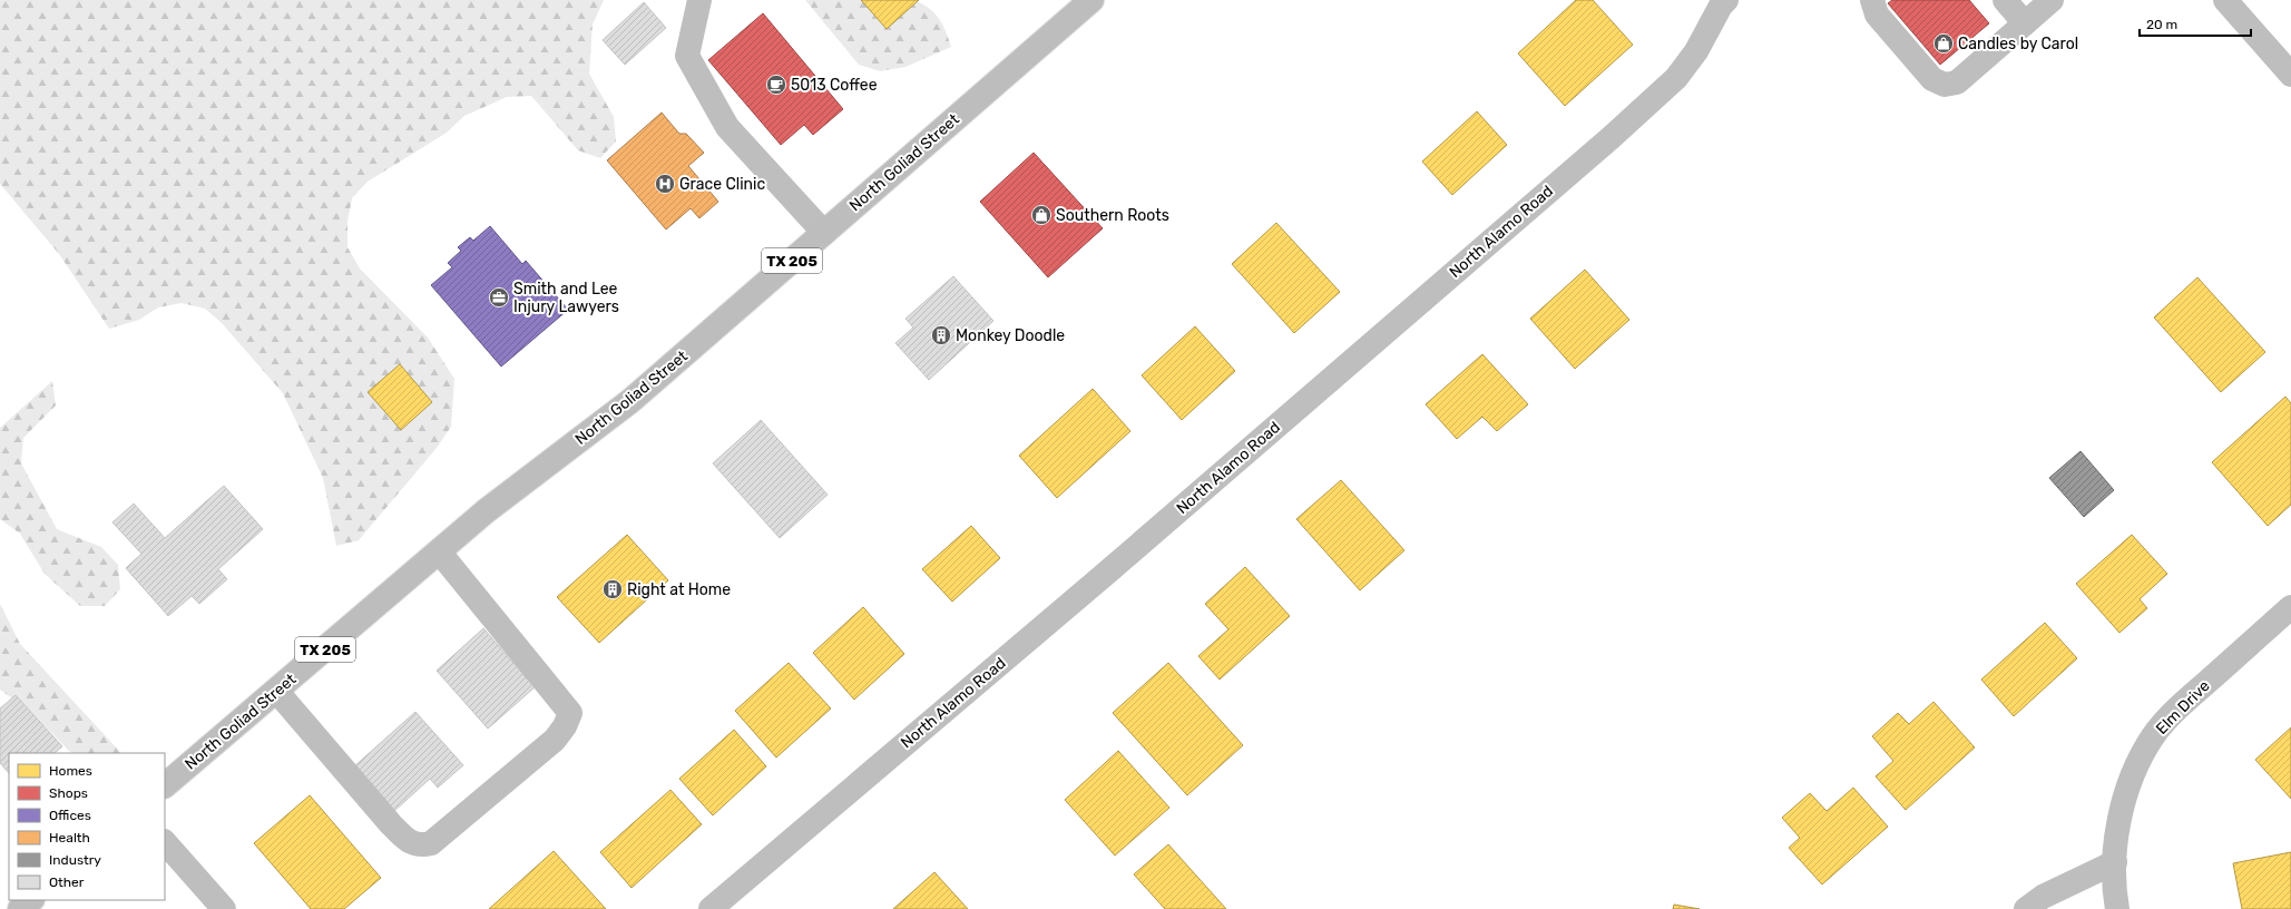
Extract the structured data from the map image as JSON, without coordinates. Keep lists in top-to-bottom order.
{
  "streets": {
    "main road": ["North Goliad Street", "TX 205"],
    "street": ["North Alamo Road", "Elm Drive"]
  },
  "places": {
    "shop": ["Candles by Carol", "Southern Roots"],
    "cafe": ["5013 Coffee"],
    "hospital": ["Grace Clinic"],
    "office": ["Smith and Lee Injury Lawyers"],
    "building": ["Monkey Doodle", "Right at Home"]
  },
  "legend": [
    "Homes",
    "Shops",
    "Offices",
    "Health",
    "Industry",
    "Other"
  ],
  "scale_bar": "20 m"
}
